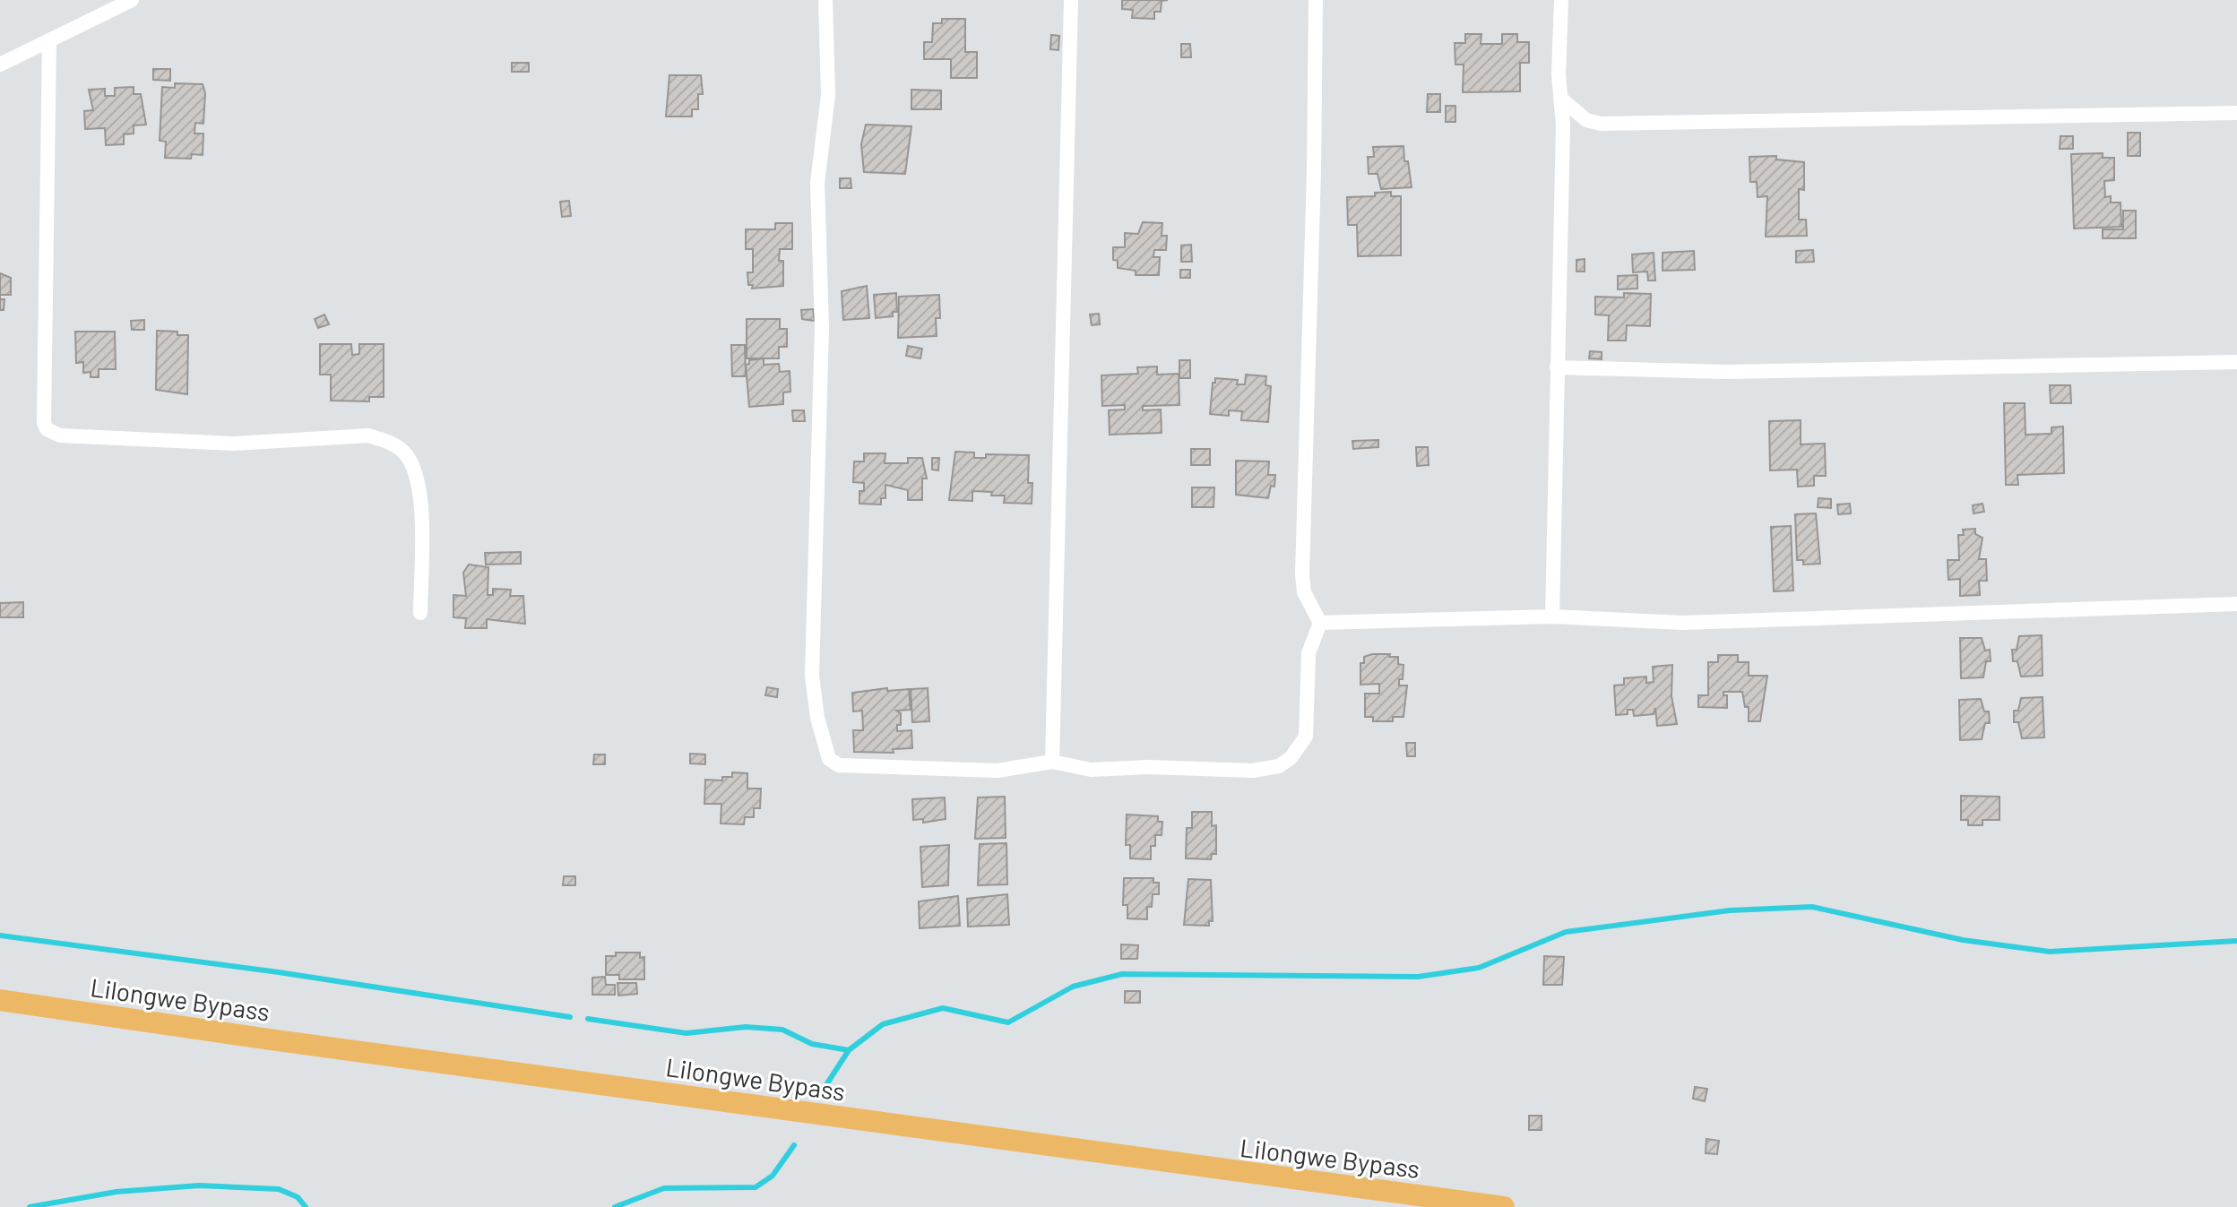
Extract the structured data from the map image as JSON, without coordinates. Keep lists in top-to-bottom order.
{
  "streets": {
    "main road": ["Lilongwe Bypass"]
  }
}
